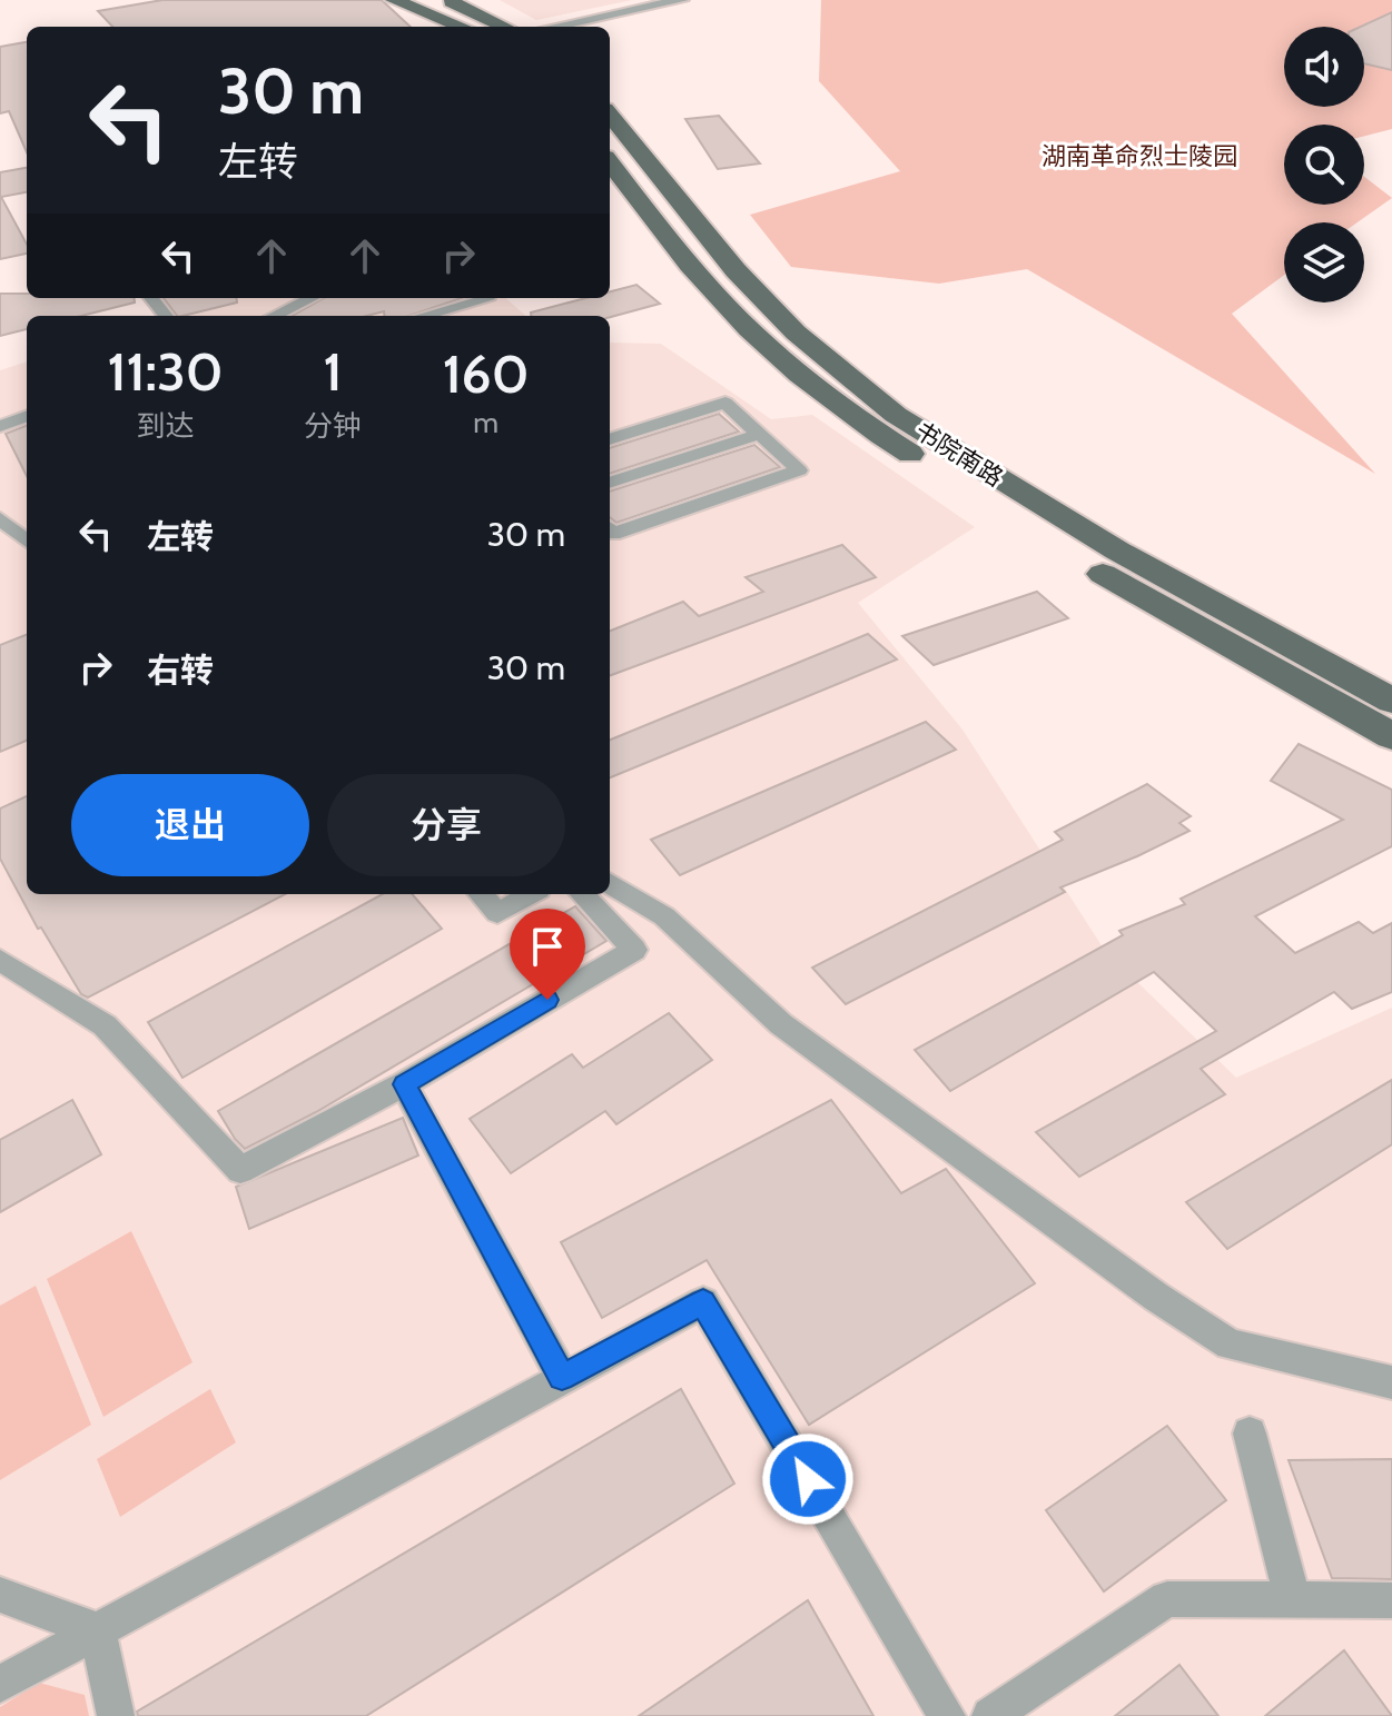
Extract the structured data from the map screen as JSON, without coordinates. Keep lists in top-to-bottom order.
{
  "streets": {
    "main road": ["书院南路"]
  },
  "parks": ["湖南革命烈士陵园"],
  "page": {
    "turn": ["30 m", "左转"],
    "eta": [
      "11:30",
      "到达",
      "1",
      "分钟",
      "160",
      "m"
    ],
    "list": [
      {
        "name": "左转",
        "value": "30 m"
      },
      {
        "name": "右转",
        "value": "30 m"
      }
    ],
    "buttons": ["退出", "分享"]
  }
}
